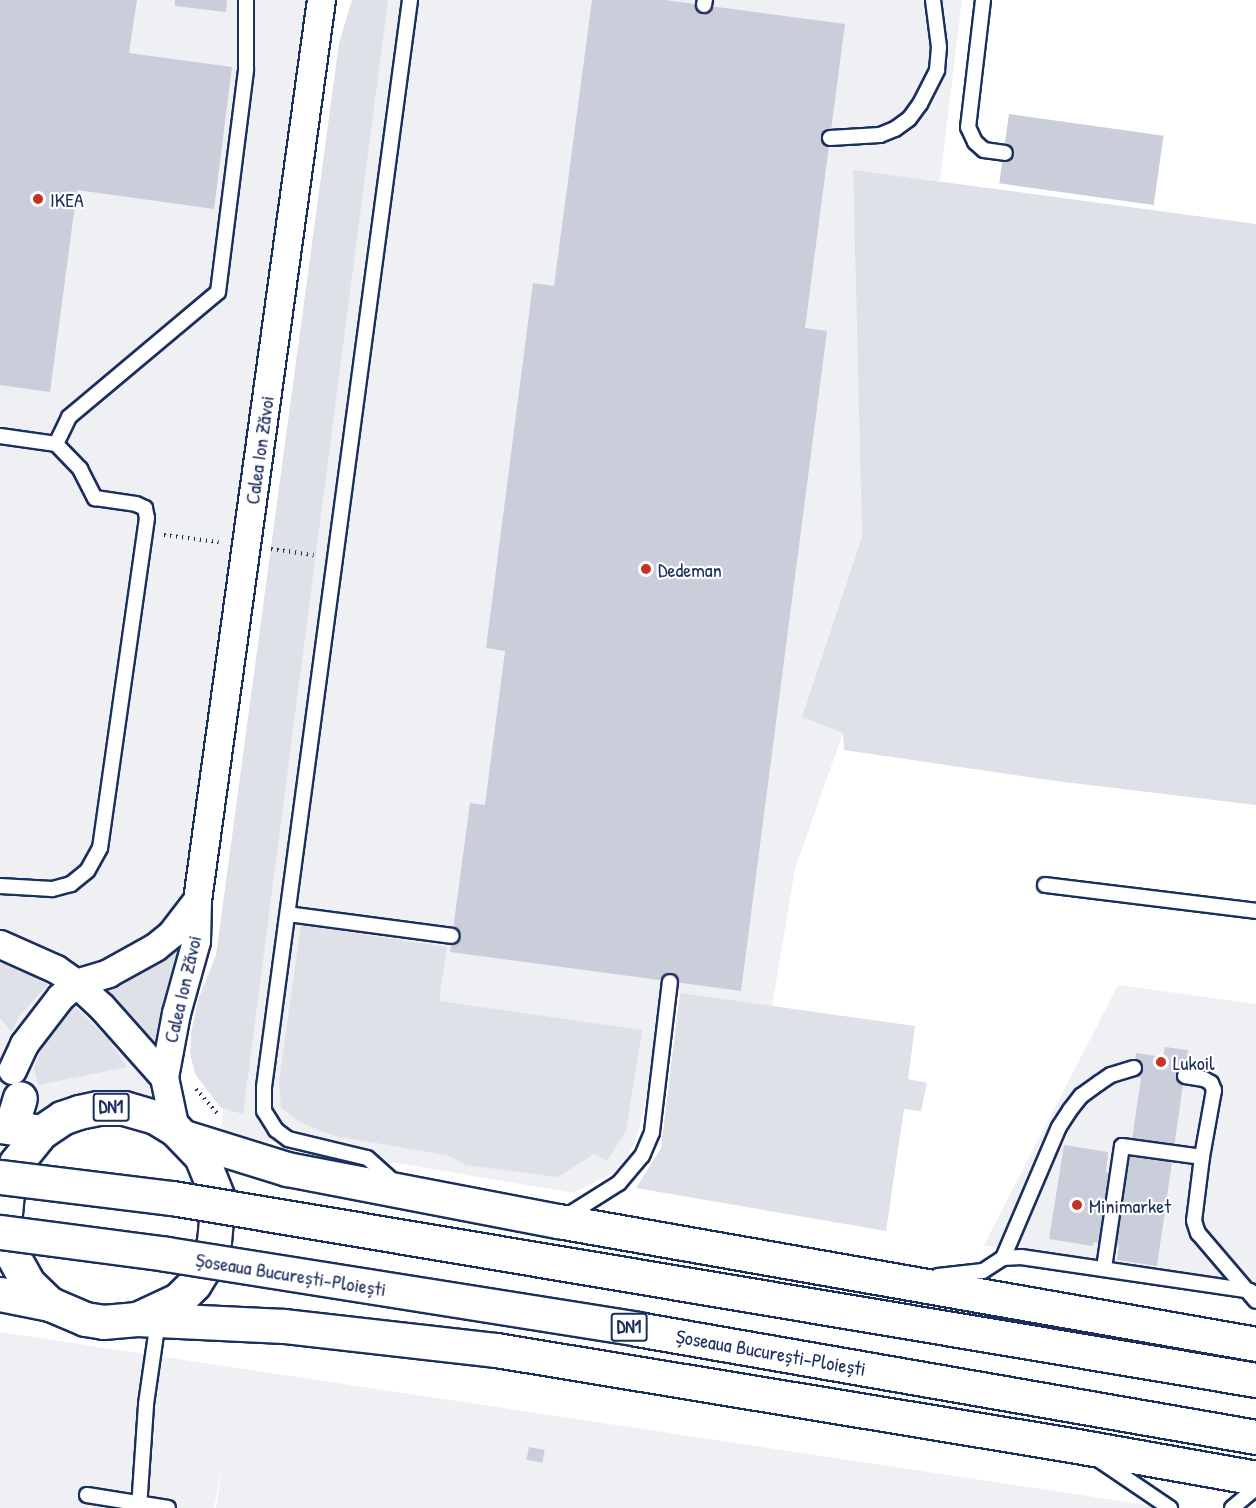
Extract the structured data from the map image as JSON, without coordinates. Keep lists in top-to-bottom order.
{
  "streets": {
    "highway": ["DN1", "Șoseaua București-Ploiești"],
    "street": ["Calea Ion Zăvoi"]
  },
  "crossings": [
    ["Calea Ion Zăvoi", "DN1"]
  ],
  "places": [
    "IKEA",
    "Dedeman",
    "Lukoil",
    "Minimarket"
  ]
}
